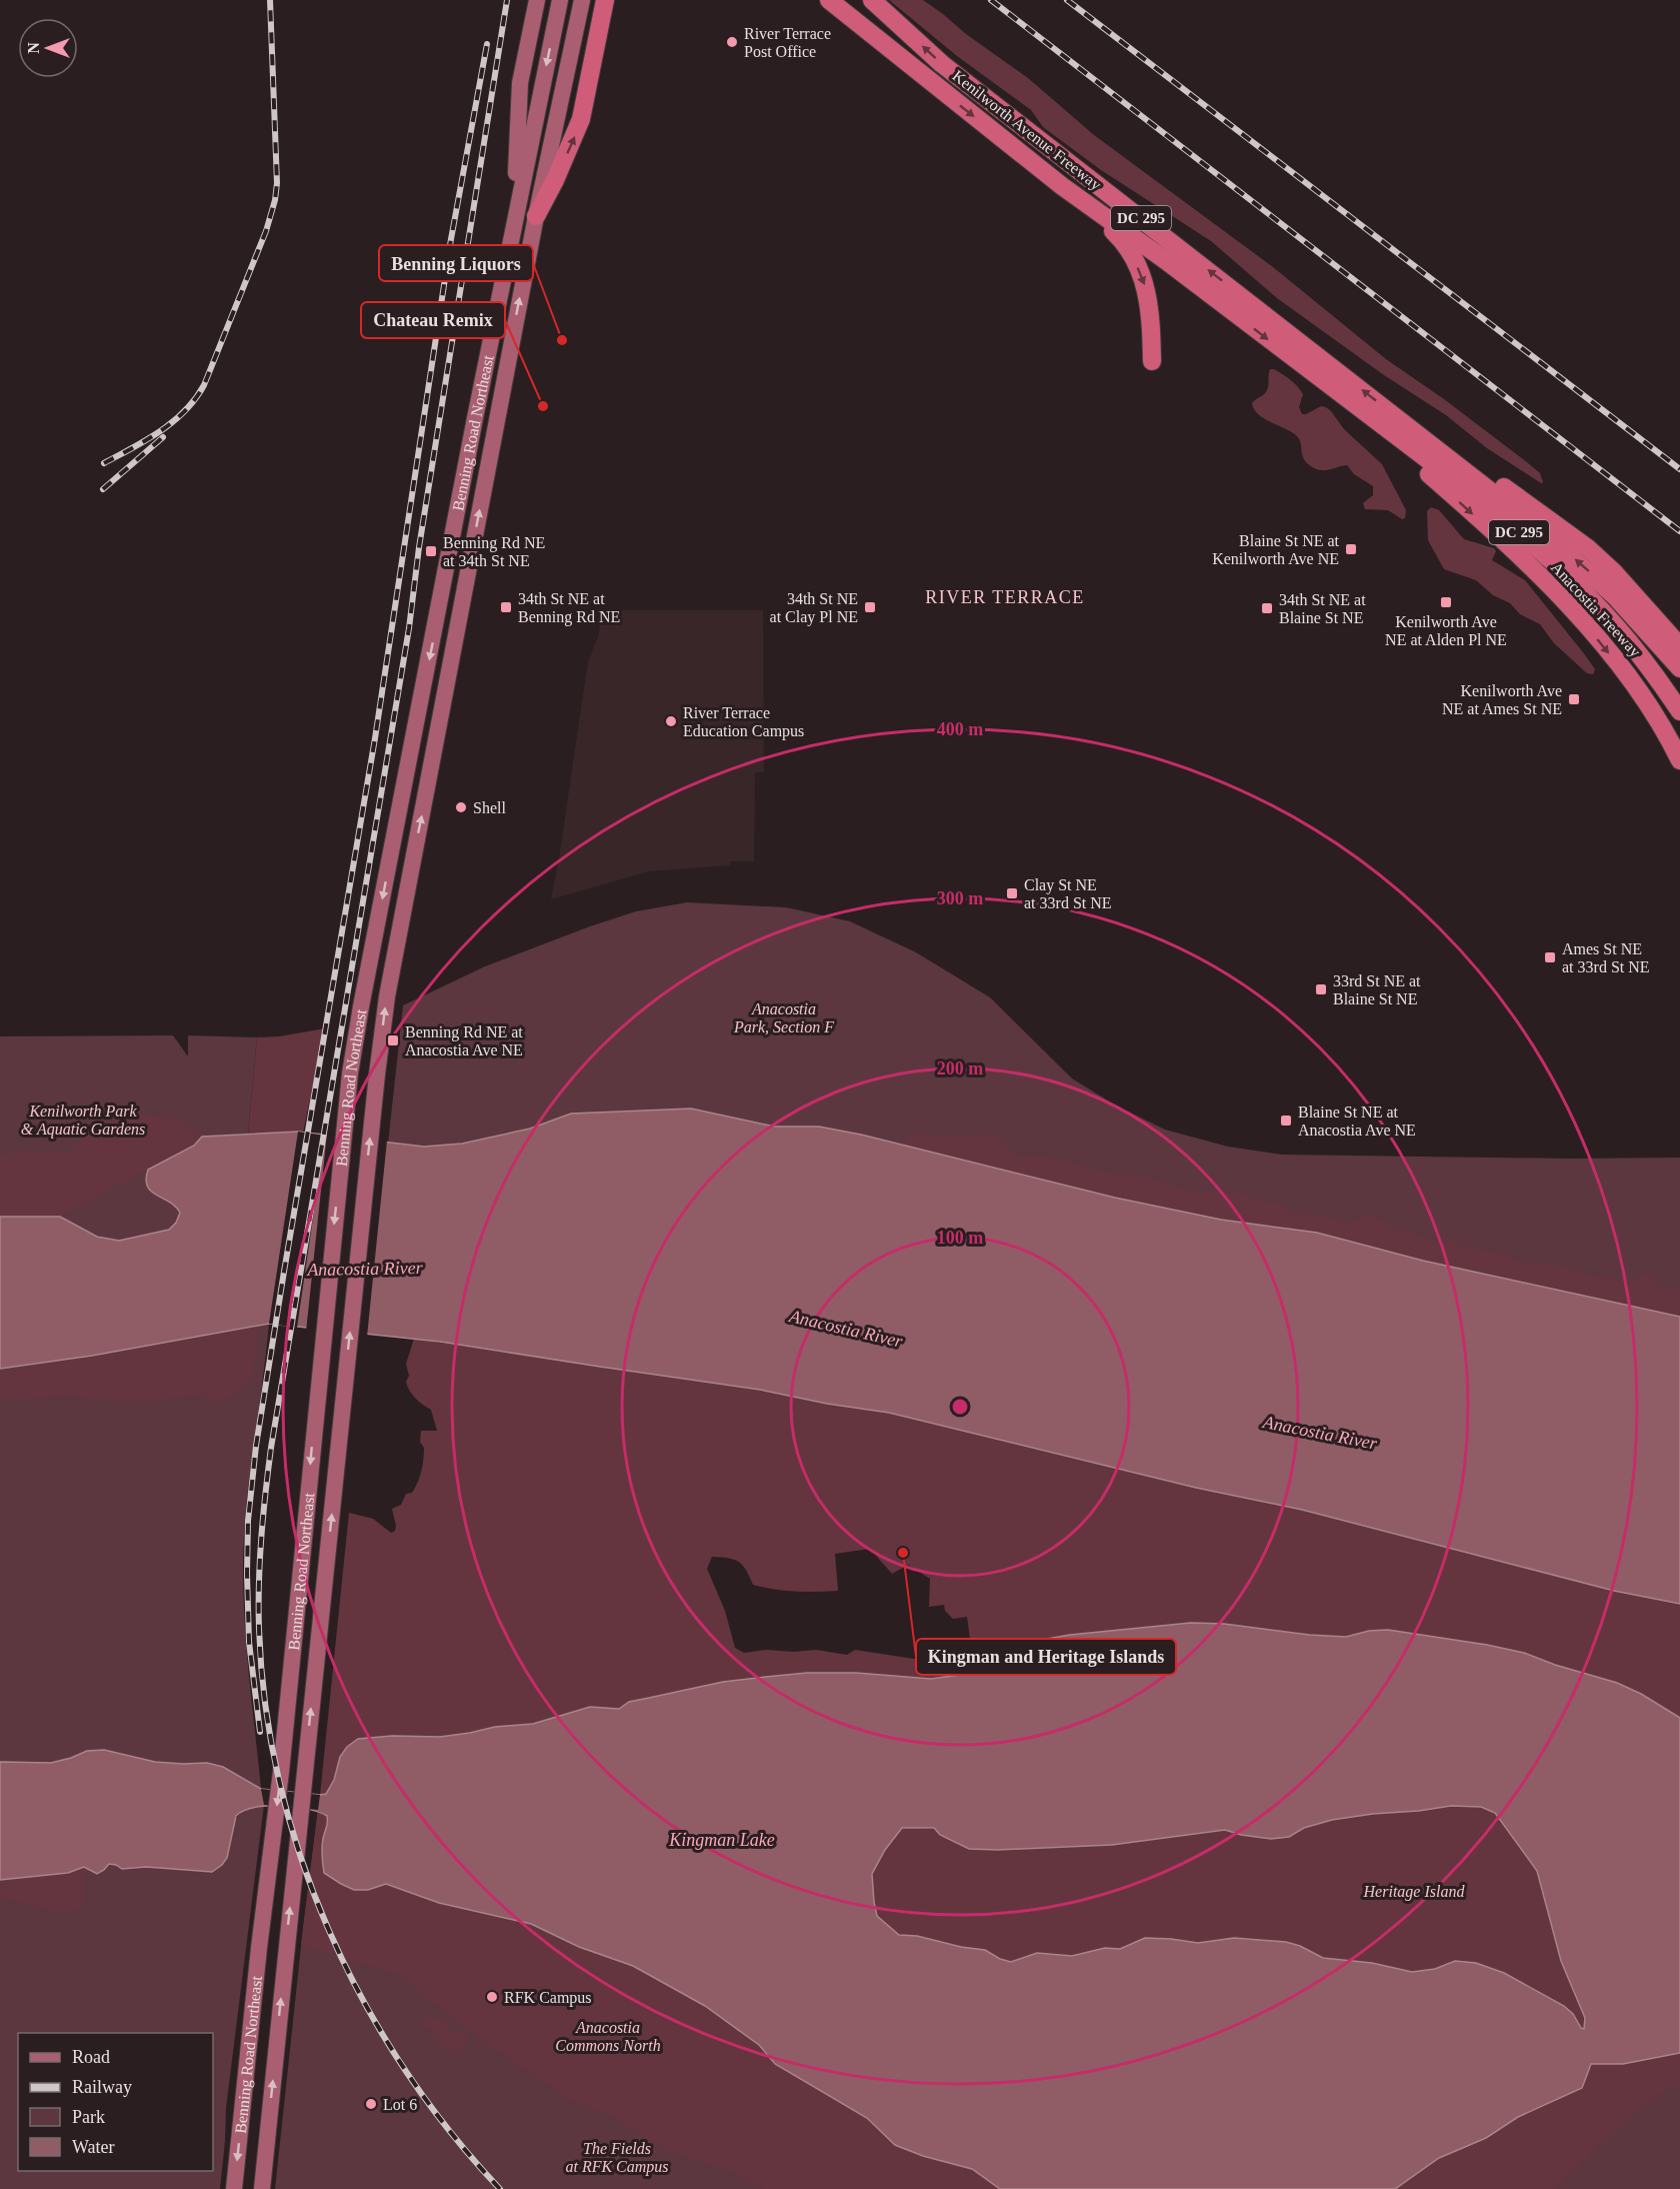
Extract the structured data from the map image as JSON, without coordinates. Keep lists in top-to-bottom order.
{
  "streets": {
    "highway": ["Kenilworth Avenue Freeway", "DC 295", "Anacostia Freeway"],
    "main road": ["Benning Road Northeast"]
  },
  "crossings": [
    ["Kenilworth Avenue Freeway", "Anacostia Freeway"]
  ],
  "districts": ["RIVER TERRACE"],
  "water": ["Anacostia River", "Kingman Lake"],
  "parks": [
    "Anacostia Park, Section F",
    "Kenilworth Park & Aquatic Gardens",
    "Heritage Island",
    "Anacostia Commons North",
    "The Fields at RFK Campus"
  ],
  "places": {
    "other": [
      "River Terrace Post Office",
      "Benning Liquors",
      "Chateau Remix",
      "River Terrace Education Campus",
      "Shell",
      "Kingman and Heritage Islands",
      "RFK Campus",
      "Lot 6"
    ],
    "transit": [
      "Blaine St NE at Kenilworth Ave NE",
      "Benning Rd NE at 34th St NE",
      "Kenilworth Ave NE at Alden Pl NE",
      "34th St NE at Benning Rd NE",
      "34th St NE at Clay Pl NE",
      "34th St NE at Blaine St NE",
      "Kenilworth Ave NE at Ames St NE",
      "Clay St NE at 33rd St NE",
      "Ames St NE at 33rd St NE",
      "33rd St NE at Blaine St NE",
      "Benning Rd NE at Anacostia Ave NE",
      "Blaine St NE at Anacostia Ave NE"
    ]
  },
  "legend": [
    "Road",
    "Railway",
    "Park",
    "Water"
  ],
  "north": "left",
  "rings": [
    "400 m",
    "300 m",
    "200 m",
    "100 m"
  ]
}
